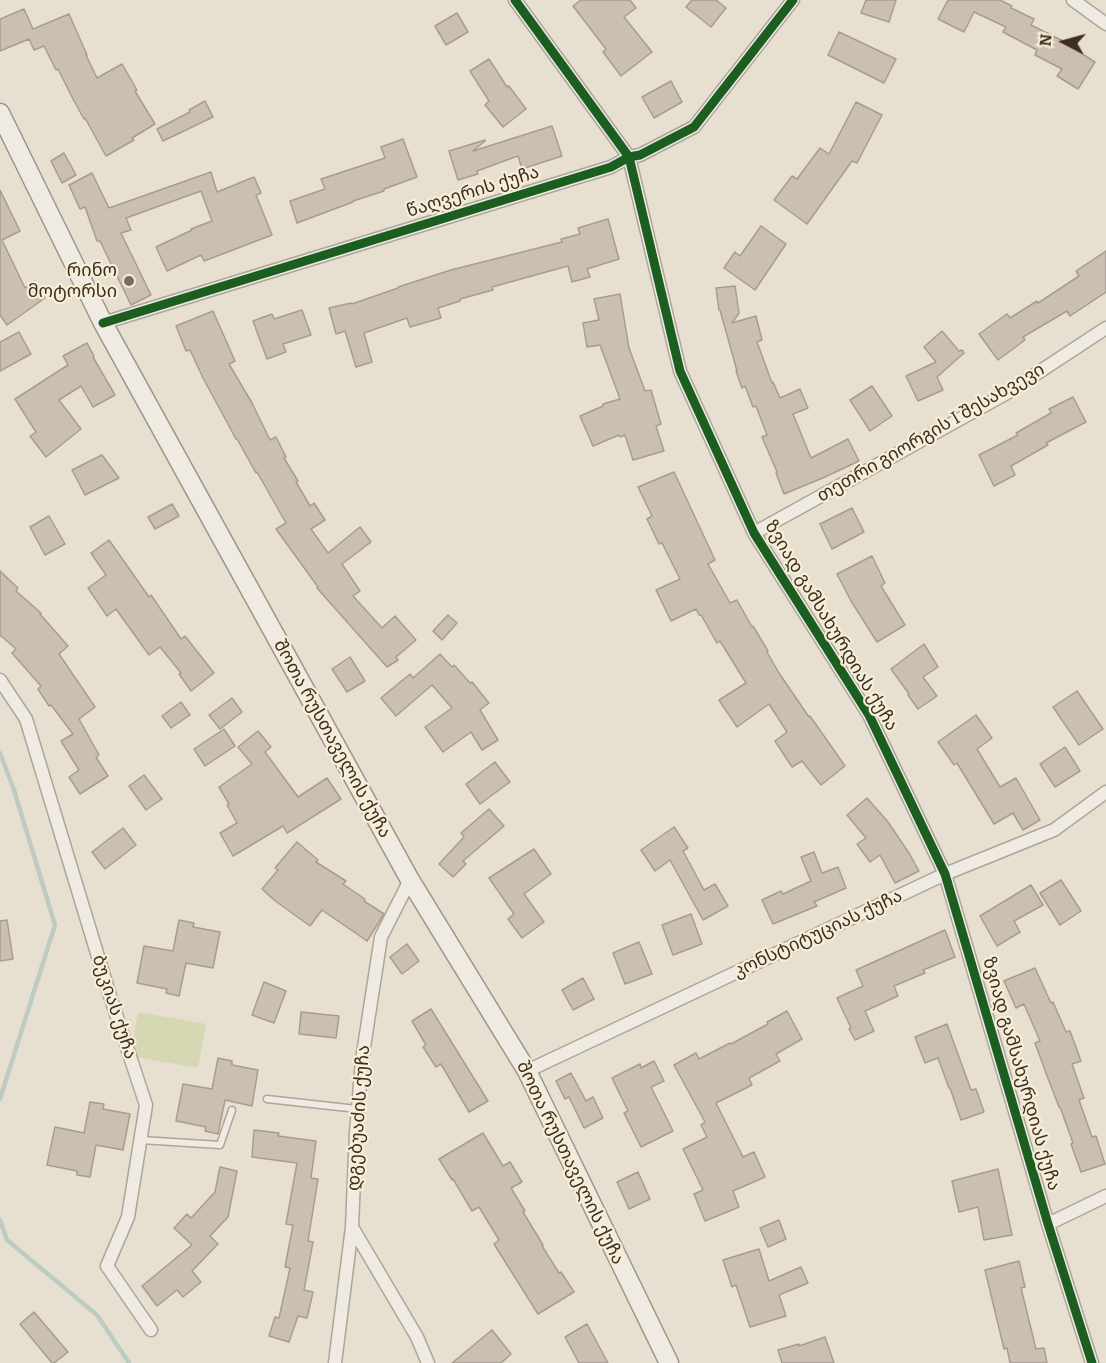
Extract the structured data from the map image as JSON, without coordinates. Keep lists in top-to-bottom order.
{
  "streets": {
    "main road": ["შოთა რუსთაველის ქუჩა"],
    "street": [
      "წაღვერის ქუჩა",
      "თეთრი გიორგის I შესახვევი",
      "ზვიად გამსახურდიას ქუჩა",
      "კონსტიტუციას ქუჩა",
      "ბუკიას ქუჩა",
      "დგებუაძის ქუჩა"
    ]
  },
  "crossings": [
    ["წაღვერის ქუჩა", "ზვიად გამსახურდიას ქუჩა"],
    ["წაღვერის ქუჩა", "შოთა რუსთაველის ქუჩა"],
    ["თეთრი გიორგის I შესახვევი", "ზვიად გამსახურდიას ქუჩა"],
    ["ზვიად გამსახურდიას ქუჩა", "კონსტიტუციას ქუჩა"],
    ["შოთა რუსთაველის ქუჩა", "კონსტიტუციას ქუჩა"],
    ["შოთა რუსთაველის ქუჩა", "დგებუაძის ქუჩა"]
  ],
  "places": ["რინო მოტორსი"],
  "north": "left"
}
